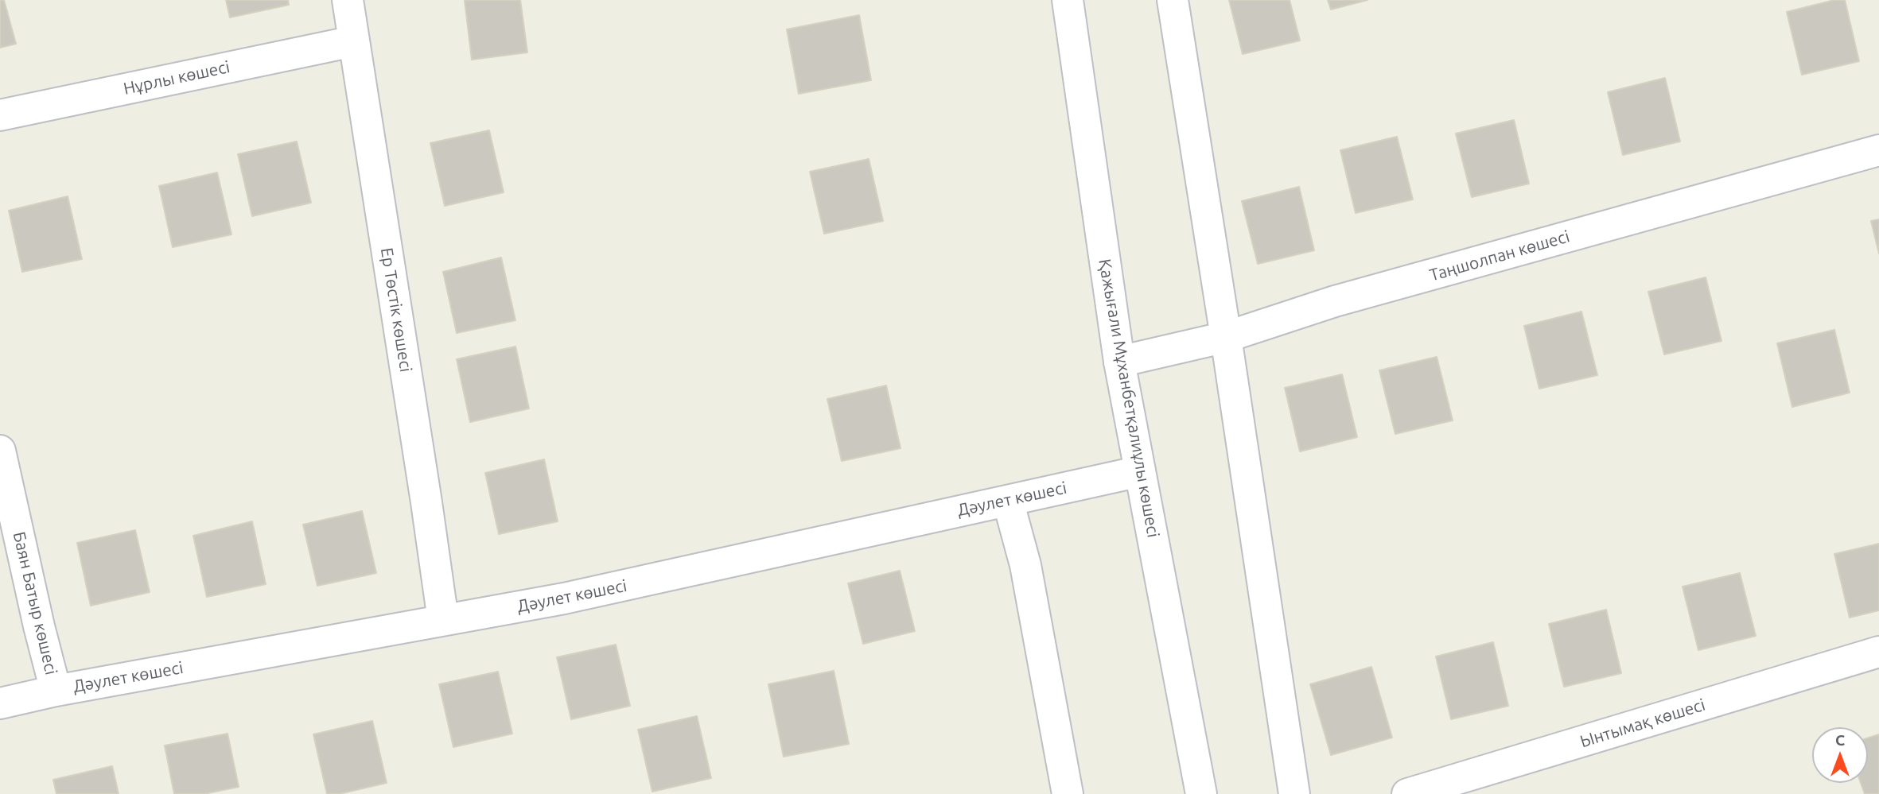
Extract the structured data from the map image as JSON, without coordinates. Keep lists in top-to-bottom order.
{
  "streets": {
    "street": [
      "Нұрлы көшесі",
      "Таңшолпан көшесі",
      "Ер Төстік көшесі",
      "Қажығали Мұханбетқалиұлы көшесі",
      "Дәулет көшесі",
      "Баян Батыр көшесі",
      "Ынтымақ көшесі"
    ]
  },
  "crossings": [
    ["Нұрлы көшесі", "Ер Төстік көшесі"],
    ["Таңшолпан көшесі", "Қажығали Мұханбетқалиұлы көшесі"],
    ["Ер Төстік көшесі", "Дәулет көшесі"],
    ["Қажығали Мұханбетқалиұлы көшесі", "Дәулет көшесі"],
    ["Дәулет көшесі", "Баян Батыр көшесі"]
  ],
  "north": "top"
}
